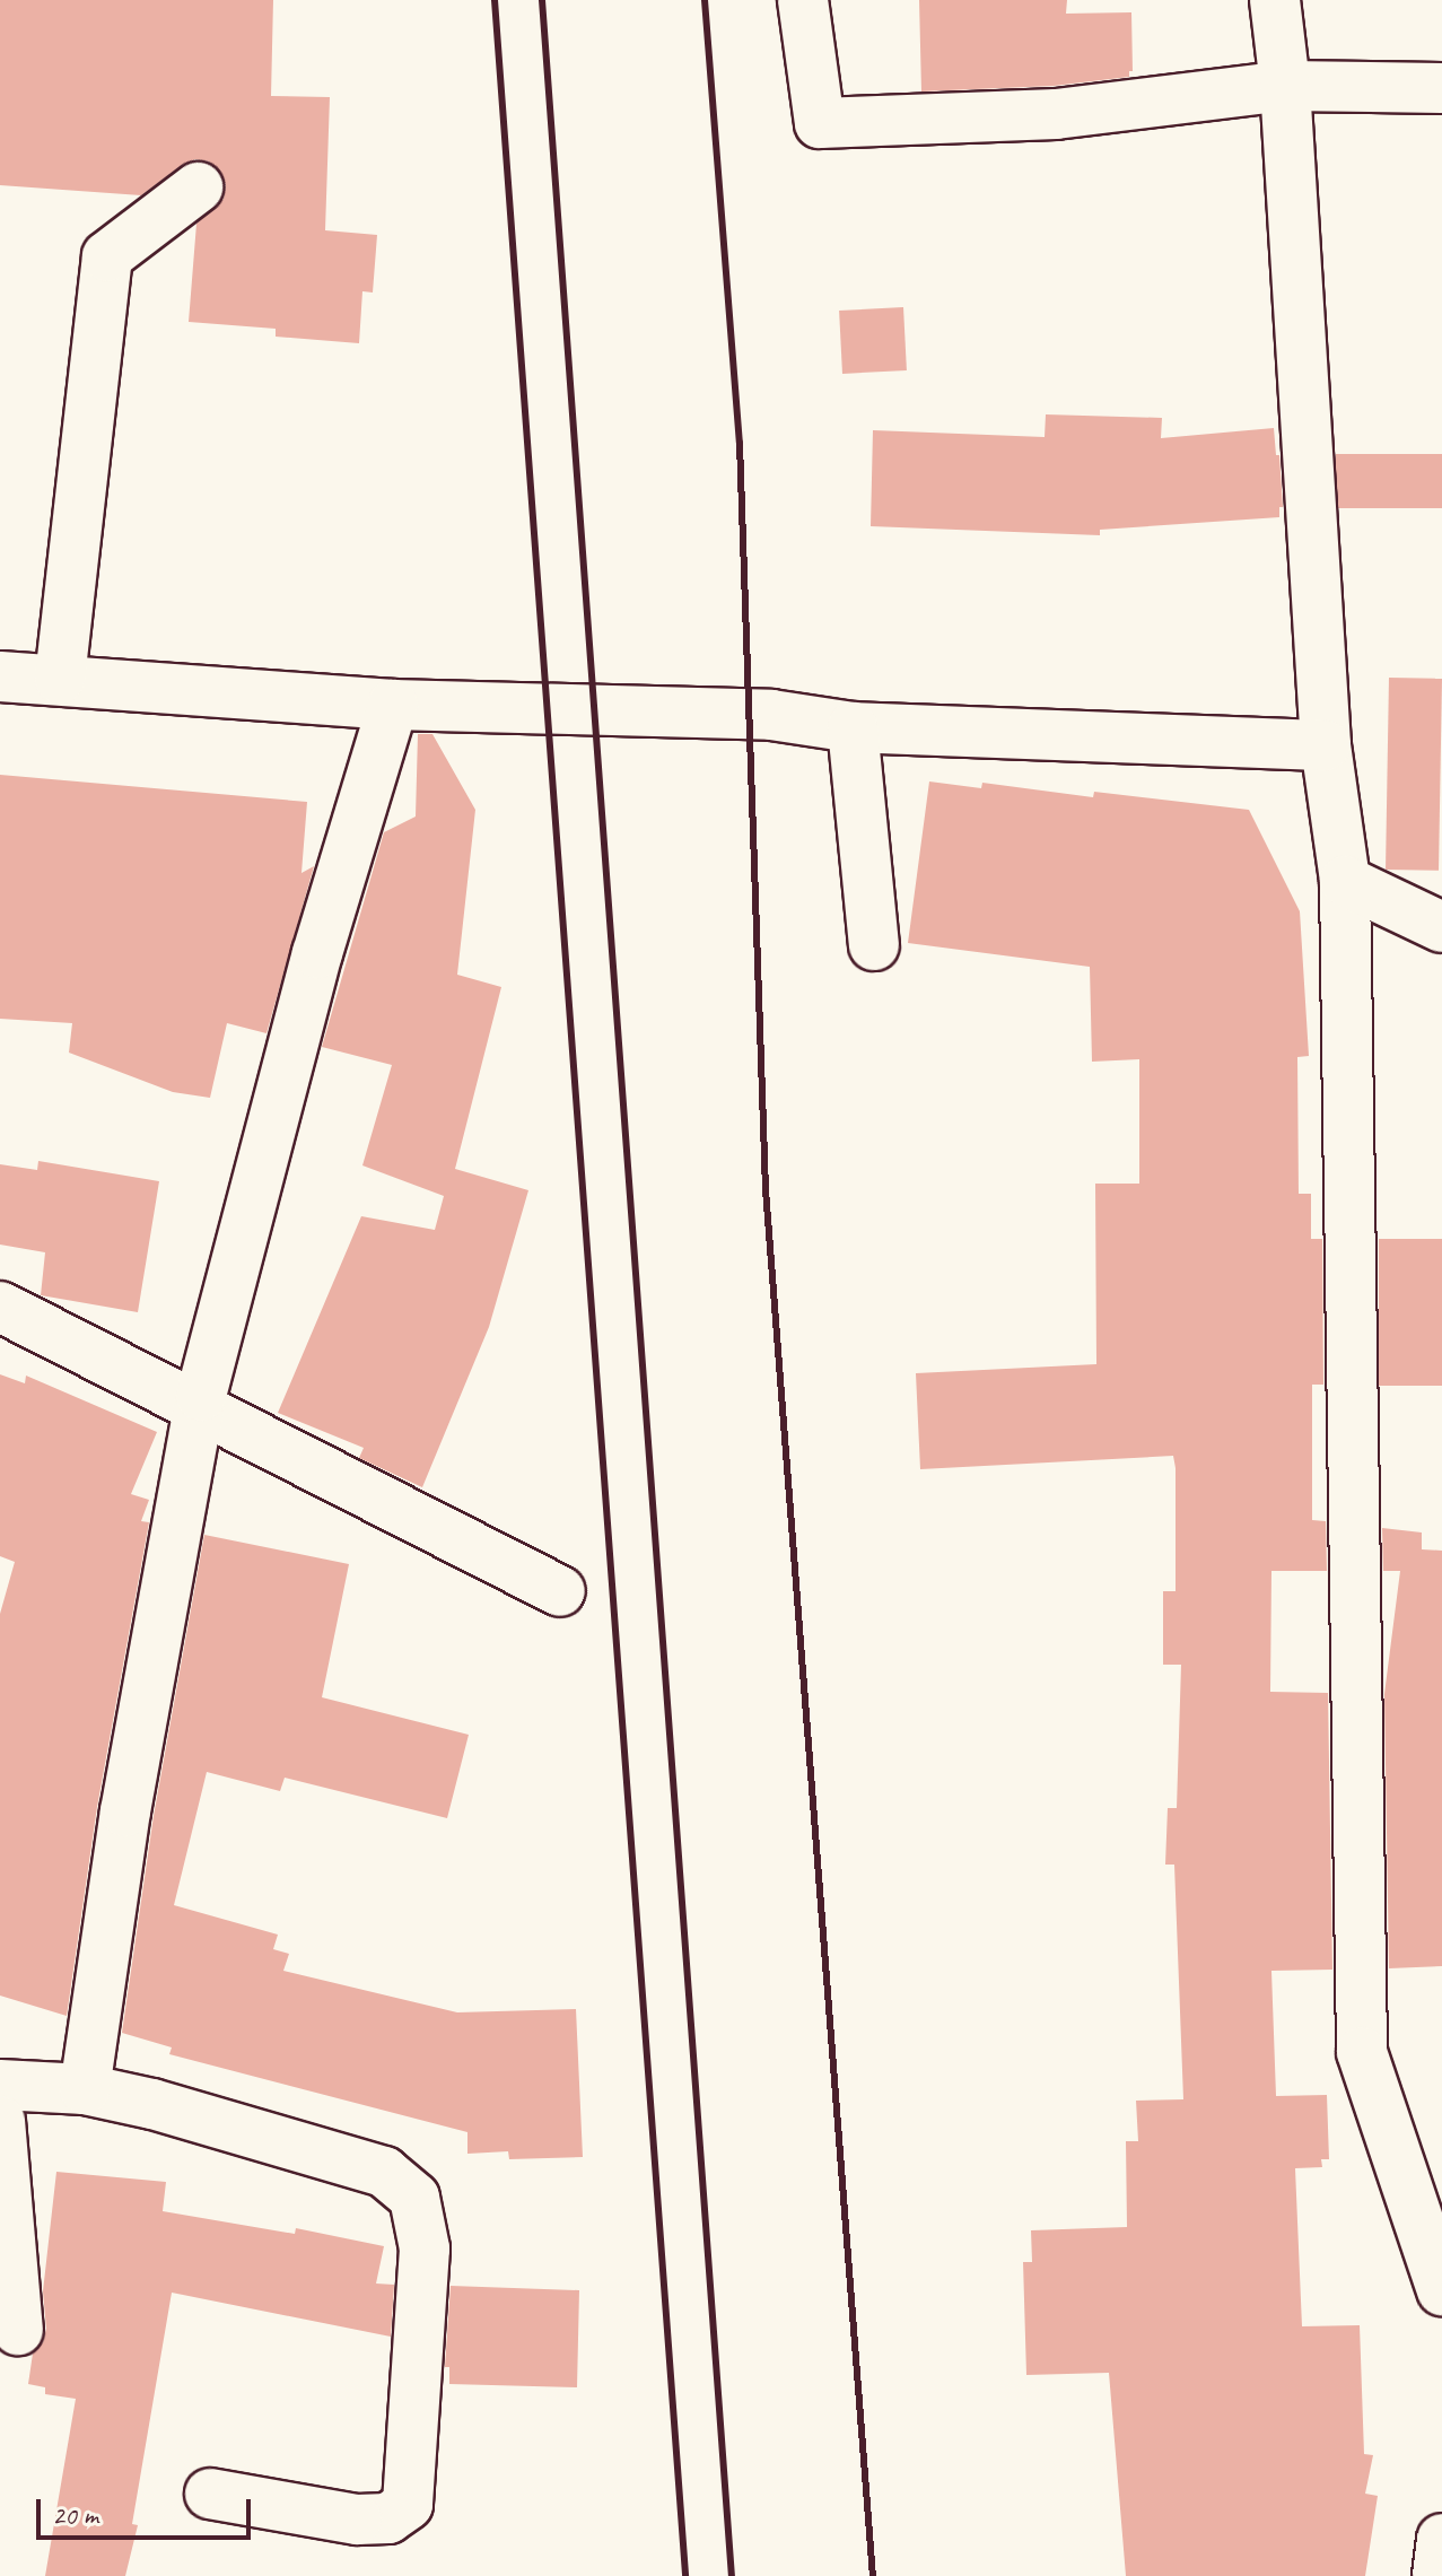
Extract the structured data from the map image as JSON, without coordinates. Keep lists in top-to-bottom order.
{
  "scale_bar": "20 m"
}
